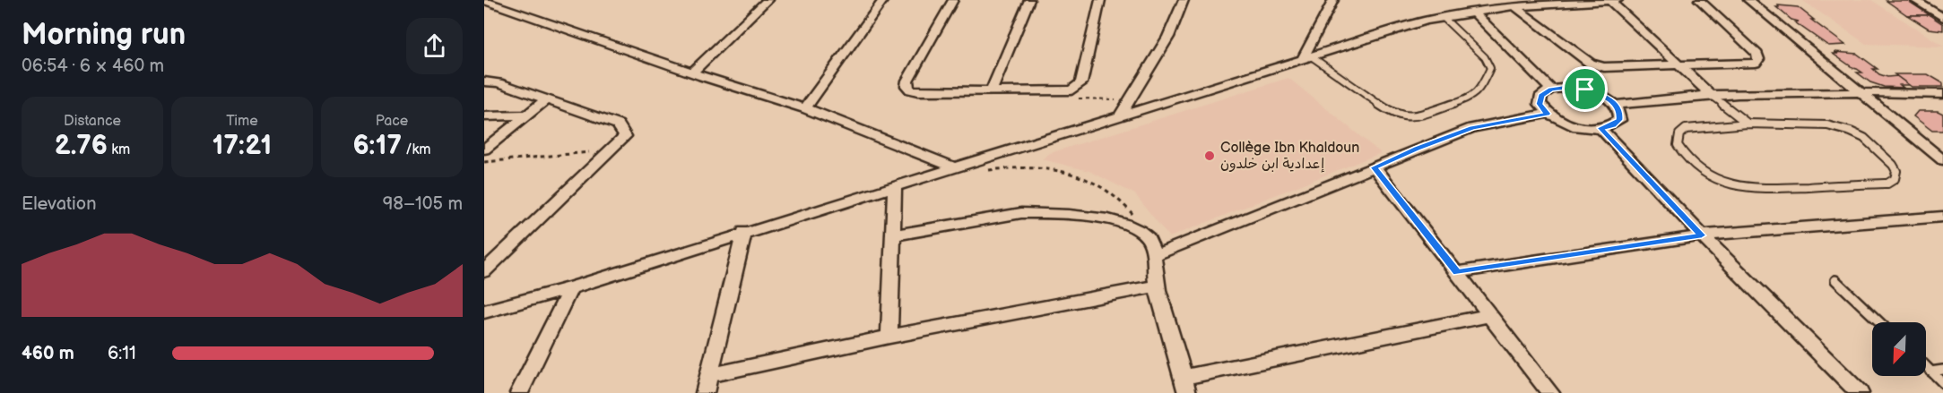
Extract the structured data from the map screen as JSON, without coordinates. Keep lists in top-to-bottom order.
{
  "places": ["Collège Ibn Khaldoun إعدادية ابن خلدون"],
  "north": "bottom left",
  "page": {
    "heading": ["Morning run", "06:54 · 6 × 460 m"],
    "stats": [
      ["Distance", "2.76 km"],
      ["Time", "17:21"],
      ["Pace", "6:17 /km"]
    ],
    "chart": ["Elevation", "98–105 m"],
    "list": [
      {
        "name": "460 m",
        "note": "6:11"
      }
    ]
  }
}
